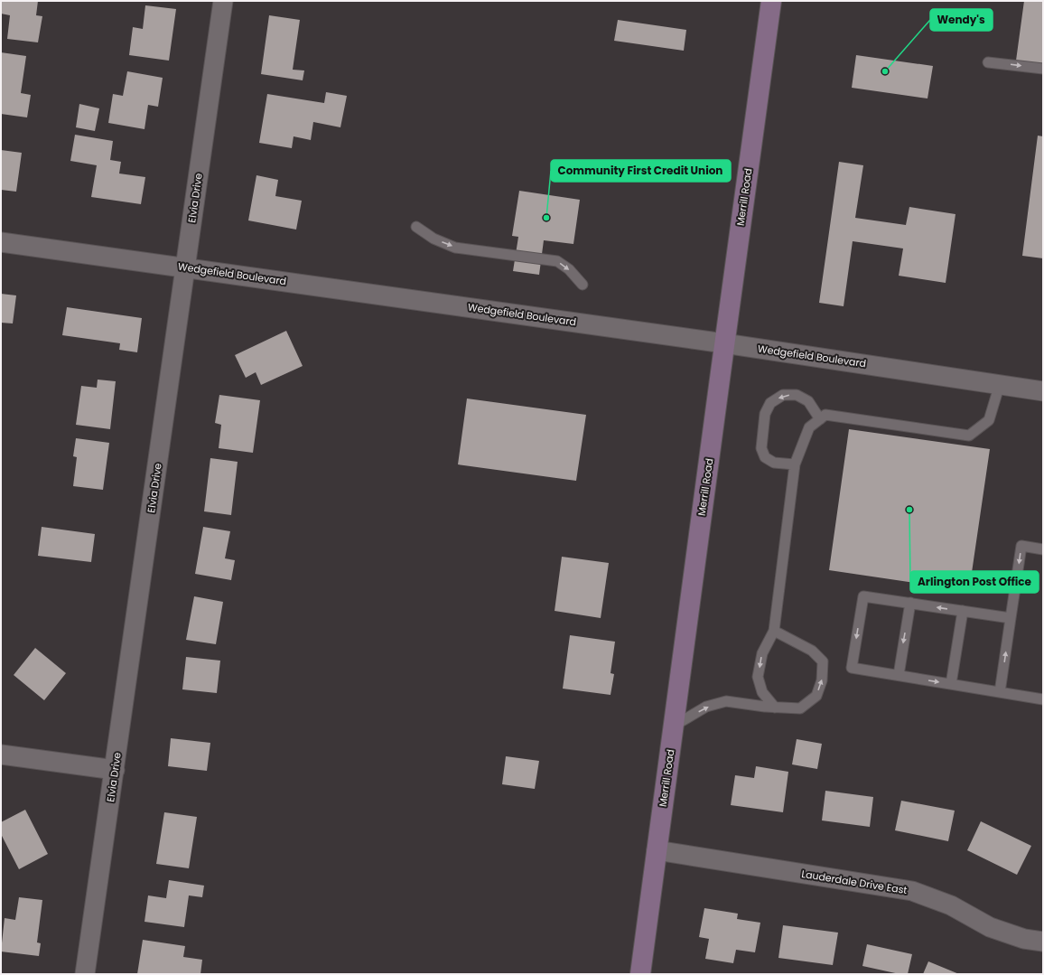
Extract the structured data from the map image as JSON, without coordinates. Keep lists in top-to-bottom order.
{
  "streets": {
    "main road": ["Merrill Road"],
    "street": ["Elvia Drive", "Wedgefield Boulevard", "Lauderdale Drive East"]
  },
  "crossings": [
    ["Merrill Road", "Wedgefield Boulevard"],
    ["Merrill Road", "Lauderdale Drive East"],
    ["Elvia Drive", "Wedgefield Boulevard"]
  ],
  "places": ["Wendy's", "Community First Credit Union", "Arlington Post Office"]
}
